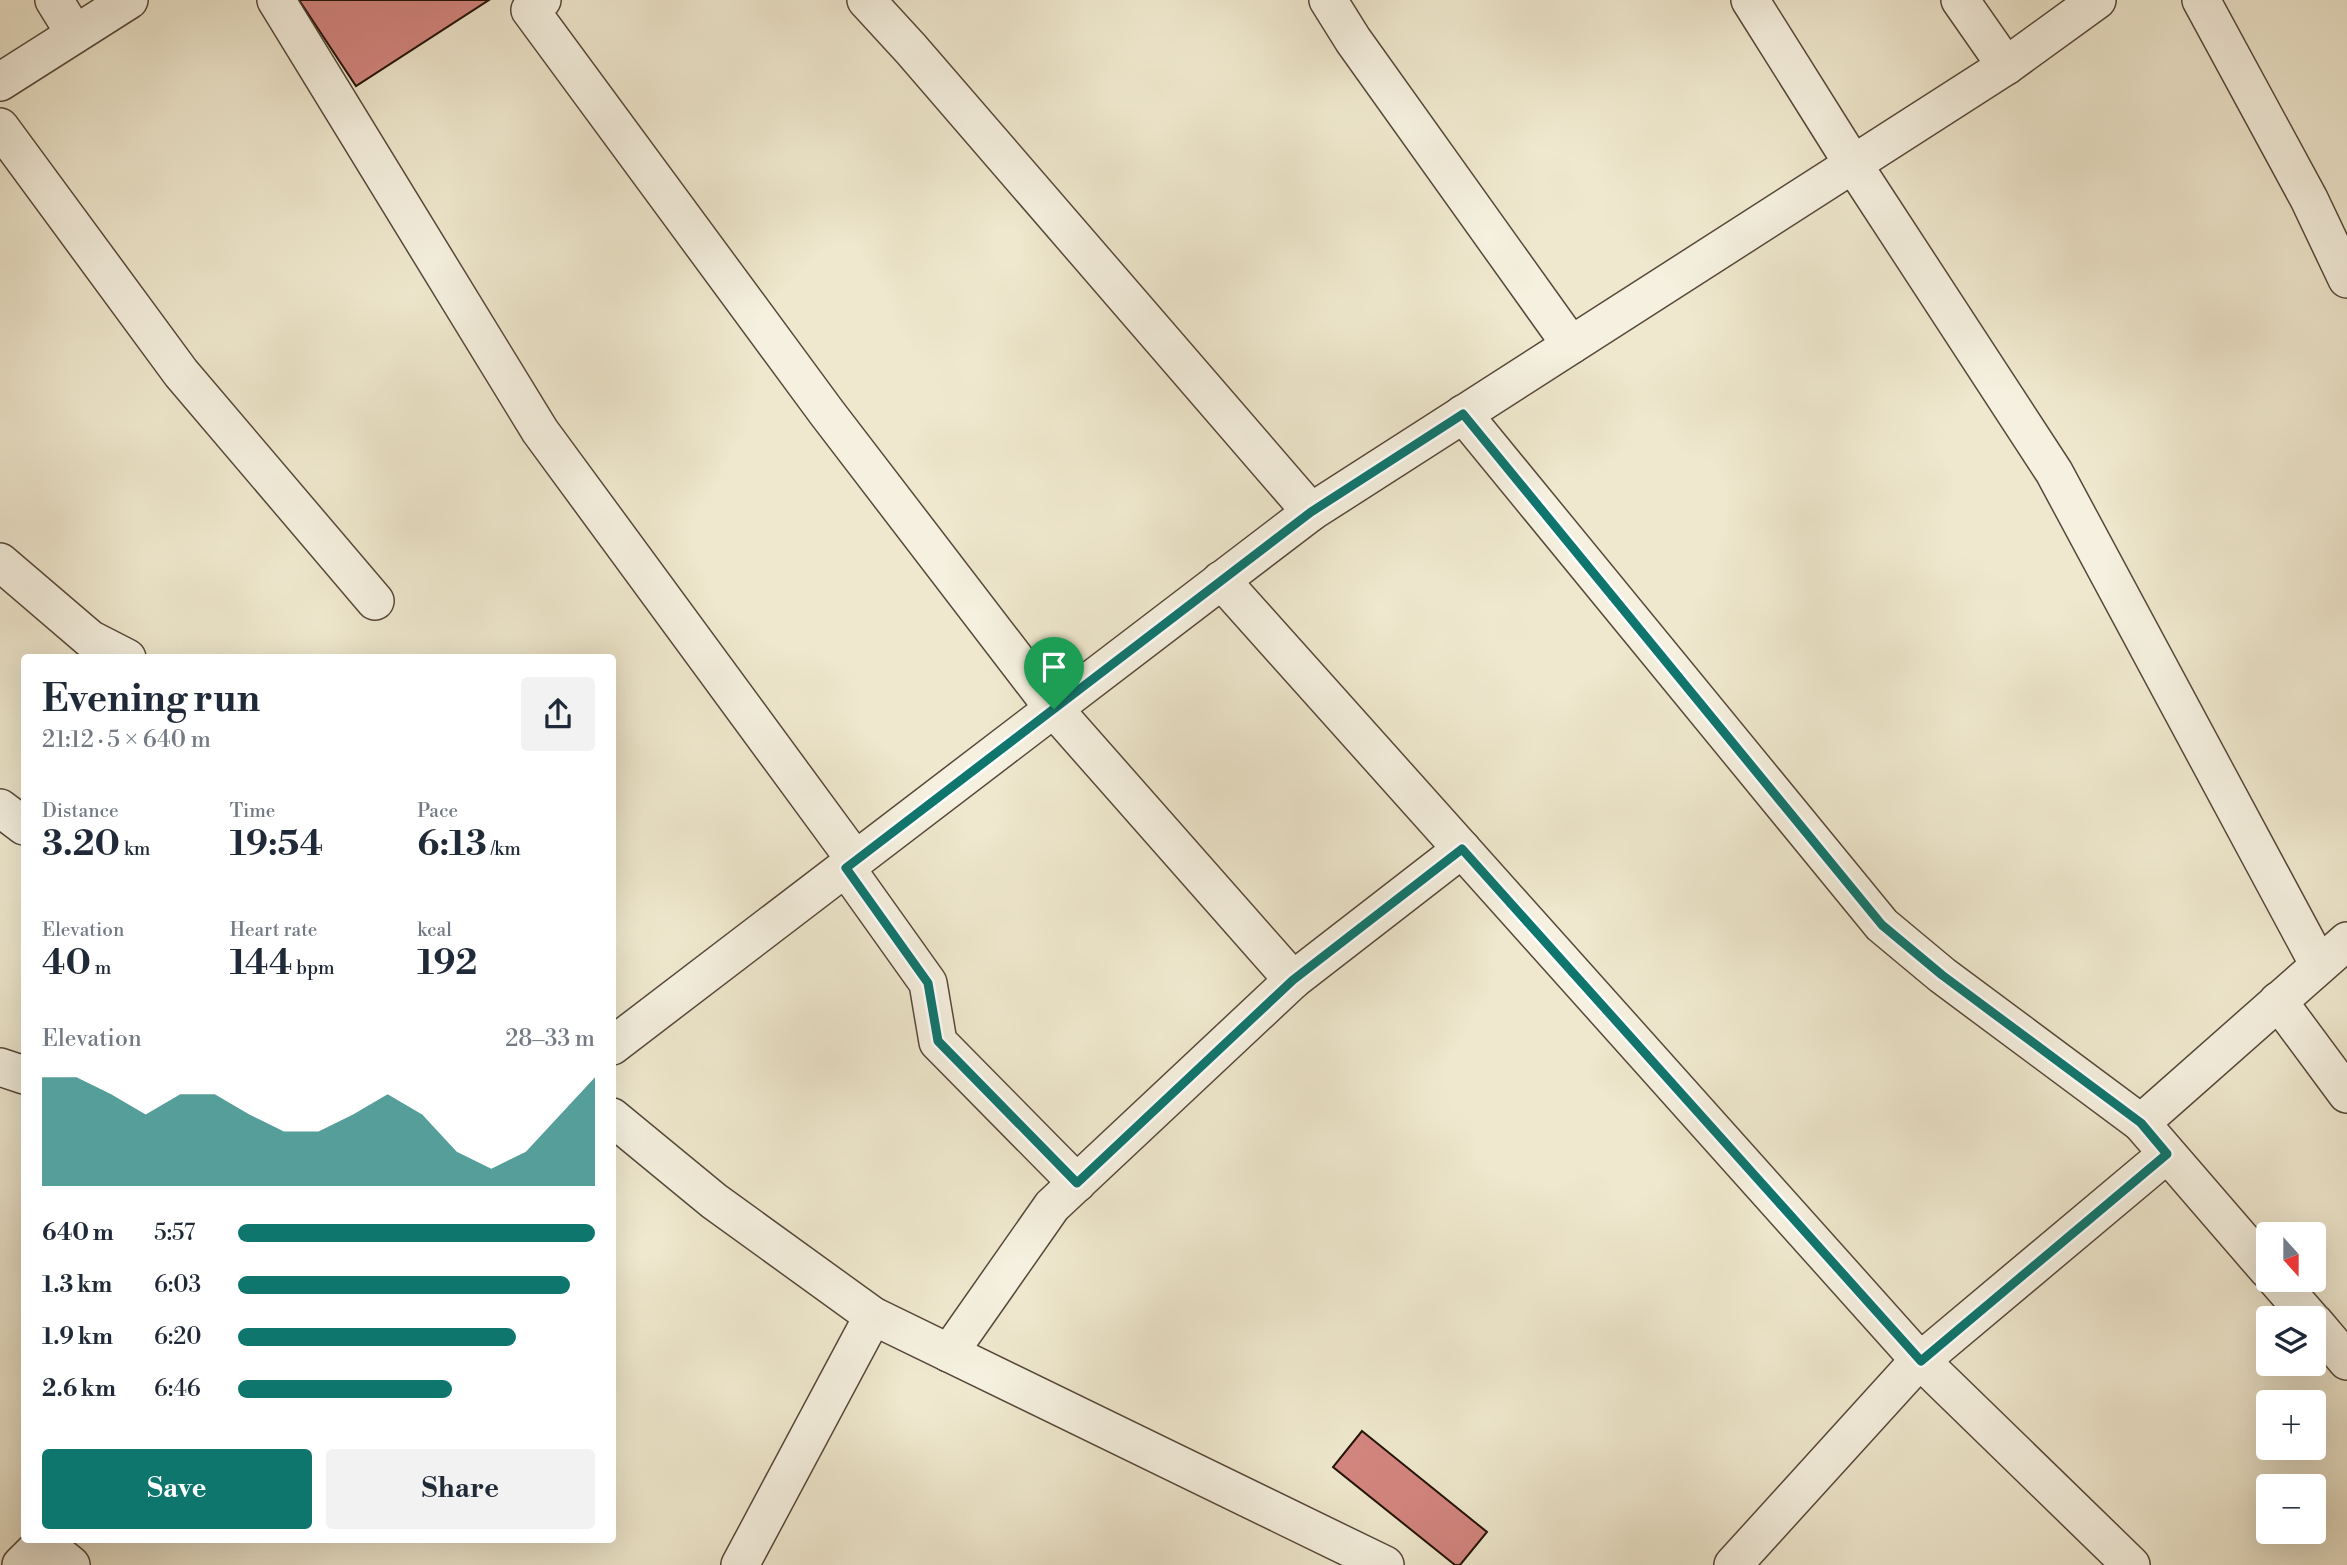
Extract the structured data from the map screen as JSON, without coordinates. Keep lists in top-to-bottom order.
{
  "north": "bottom",
  "page": {
    "heading": ["Evening run", "21:12 · 5 × 640 m"],
    "stats": [
      ["Distance", "3.20 km"],
      ["Time", "19:54"],
      ["Pace", "6:13 /km"],
      ["Elevation", "40 m"],
      ["Heart rate", "144 bpm"],
      ["kcal", "192"]
    ],
    "chart": ["Elevation", "28–33 m"],
    "list": [
      {
        "name": "640 m",
        "note": "5:57"
      },
      {
        "name": "1.3 km",
        "note": "6:03"
      },
      {
        "name": "1.9 km",
        "note": "6:20"
      },
      {
        "name": "2.6 km",
        "note": "6:46"
      }
    ],
    "map_buttons": ["+", "−"],
    "buttons": ["Save", "Share"]
  }
}
